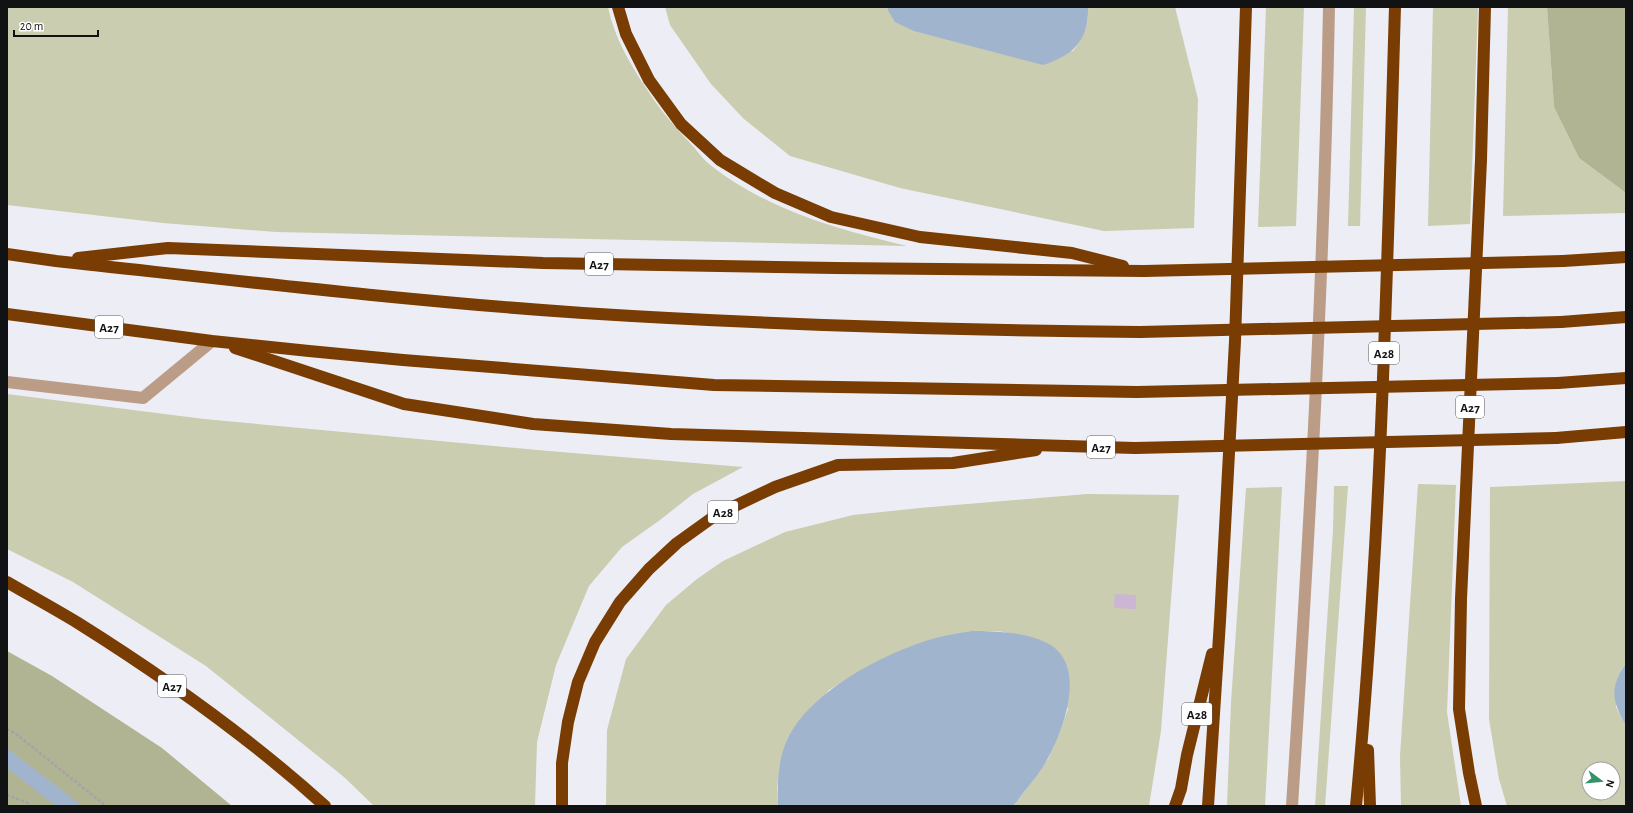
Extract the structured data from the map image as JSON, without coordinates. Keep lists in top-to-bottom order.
{
  "streets": {
    "highway": ["A27", "A28"]
  },
  "crossings": [
    ["A27", "A28"]
  ],
  "scale_bar": "20 m",
  "north": "right"
}
